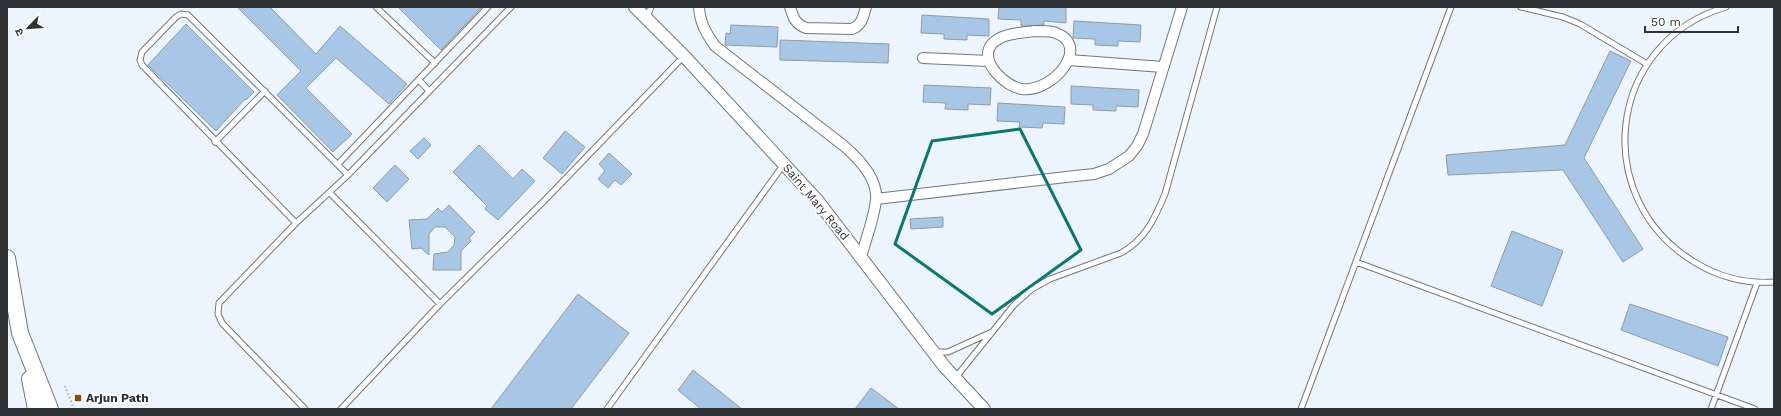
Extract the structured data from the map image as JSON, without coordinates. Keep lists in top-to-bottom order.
{
  "streets": {
    "street": ["Saint Mary Road"]
  },
  "places": {
    "transit": ["Arjun Path"]
  },
  "scale_bar": "50 m",
  "north": "bottom left"
}
